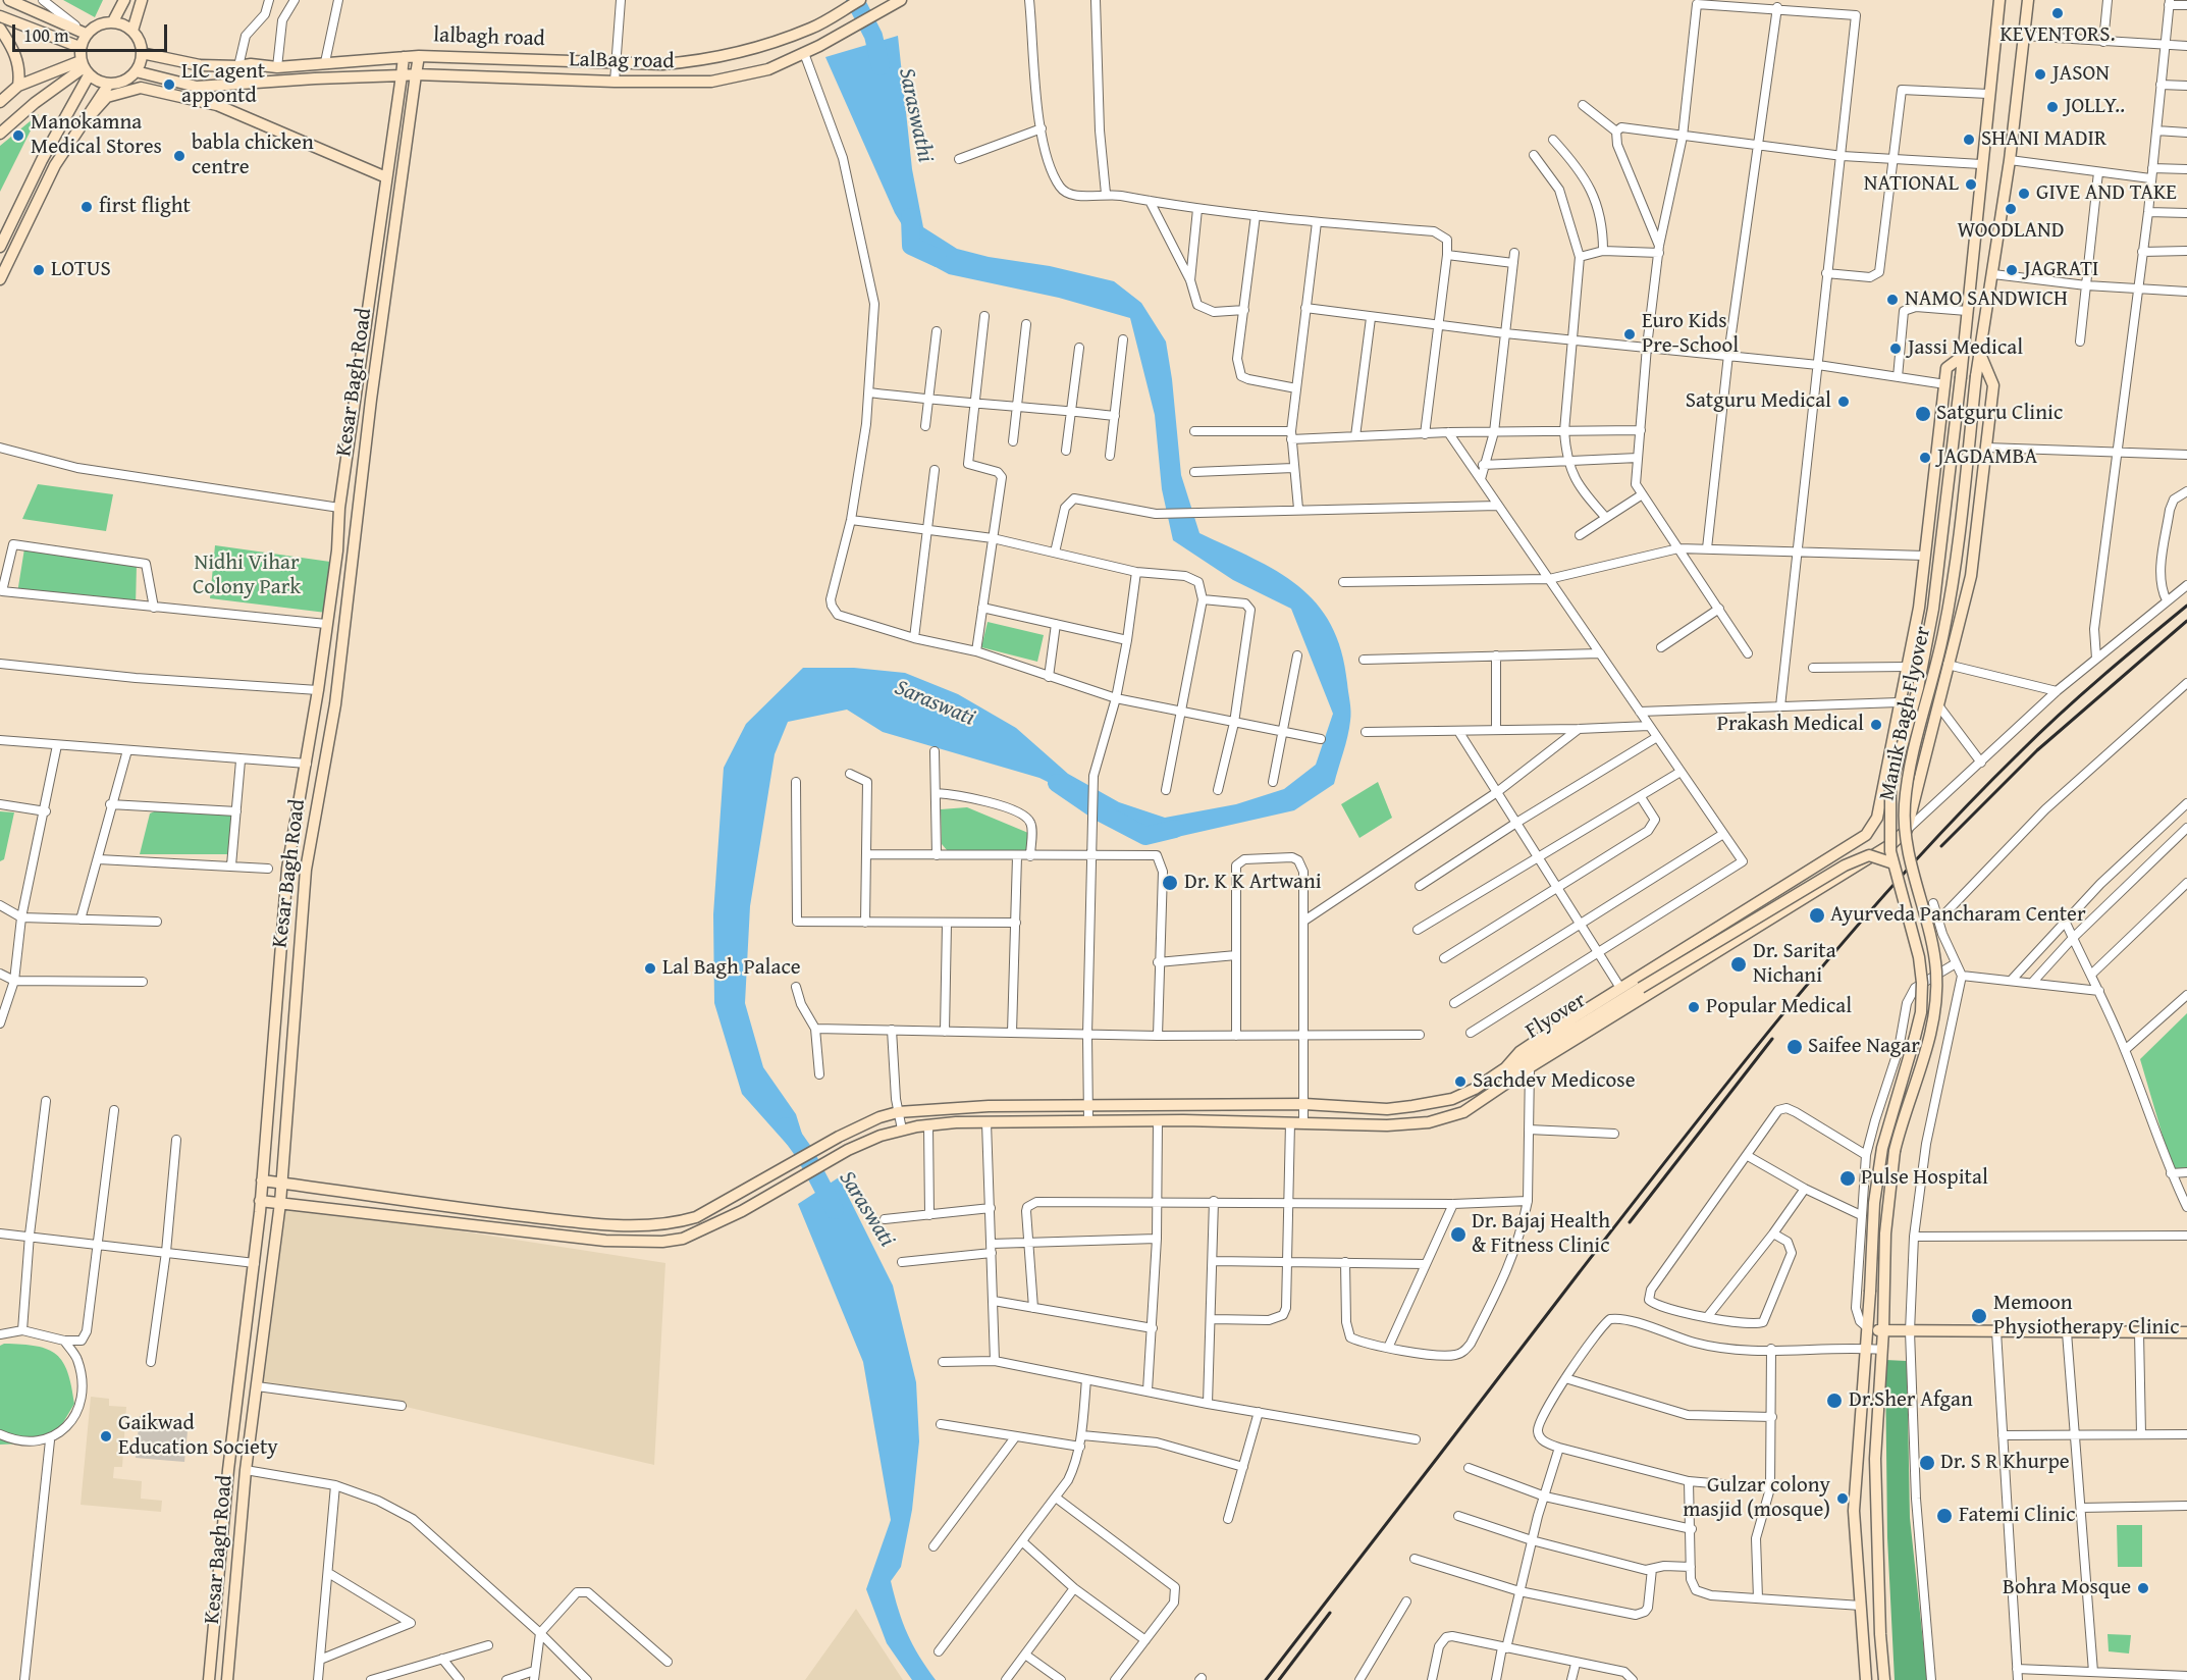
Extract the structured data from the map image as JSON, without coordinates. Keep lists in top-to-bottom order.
{
  "streets": {
    "main road": [
      "lalbagh road",
      "LalBag road",
      "Kesar Bagh Road",
      "Manik Bagh Flyover",
      "Flyover"
    ]
  },
  "crossings": [
    ["lalbagh road", "Kesar Bagh Road"],
    ["LalBag road", "Kesar Bagh Road"],
    ["Manik Bagh Flyover", "Flyover"]
  ],
  "water": ["Saraswathi", "Saraswati"],
  "parks": ["Nidhi Vihar Colony Park"],
  "places": [
    "KEVENTORS.",
    "JASON",
    "LIC agent appontd",
    "JOLLY..",
    "Manokamna Medical Stores",
    "SHANI MADIR",
    "babla chicken centre",
    "NATIONAL",
    "GIVE AND TAKE",
    "first flight",
    "WOODLAND",
    "LOTUS",
    "JAGRATI",
    "NAMO SANDWICH",
    "Euro Kids Pre-School",
    "Jassi Medical",
    "Satguru Medical",
    "Satguru Clinic",
    "JAGDAMBA",
    "Prakash Medical",
    "Dr. K K Artwani",
    "Ayurveda Pancharam Center",
    "Dr. Sarita Nichani",
    "Lal Bagh Palace",
    "Popular Medical",
    "Saifee Nagar",
    "Sachdev Medicose",
    "Pulse Hospital",
    "Dr. Bajaj Health & Fitness Clinic",
    "Memoon Physiotherapy Clinic",
    "Dr.Sher Afgan",
    "Gaikwad Education Society",
    "Dr. S R Khurpe",
    "Gulzar colony masjid (mosque)",
    "Fatemi Clinic",
    "Bohra Mosque"
  ],
  "scale_bar": "100 m"
}
